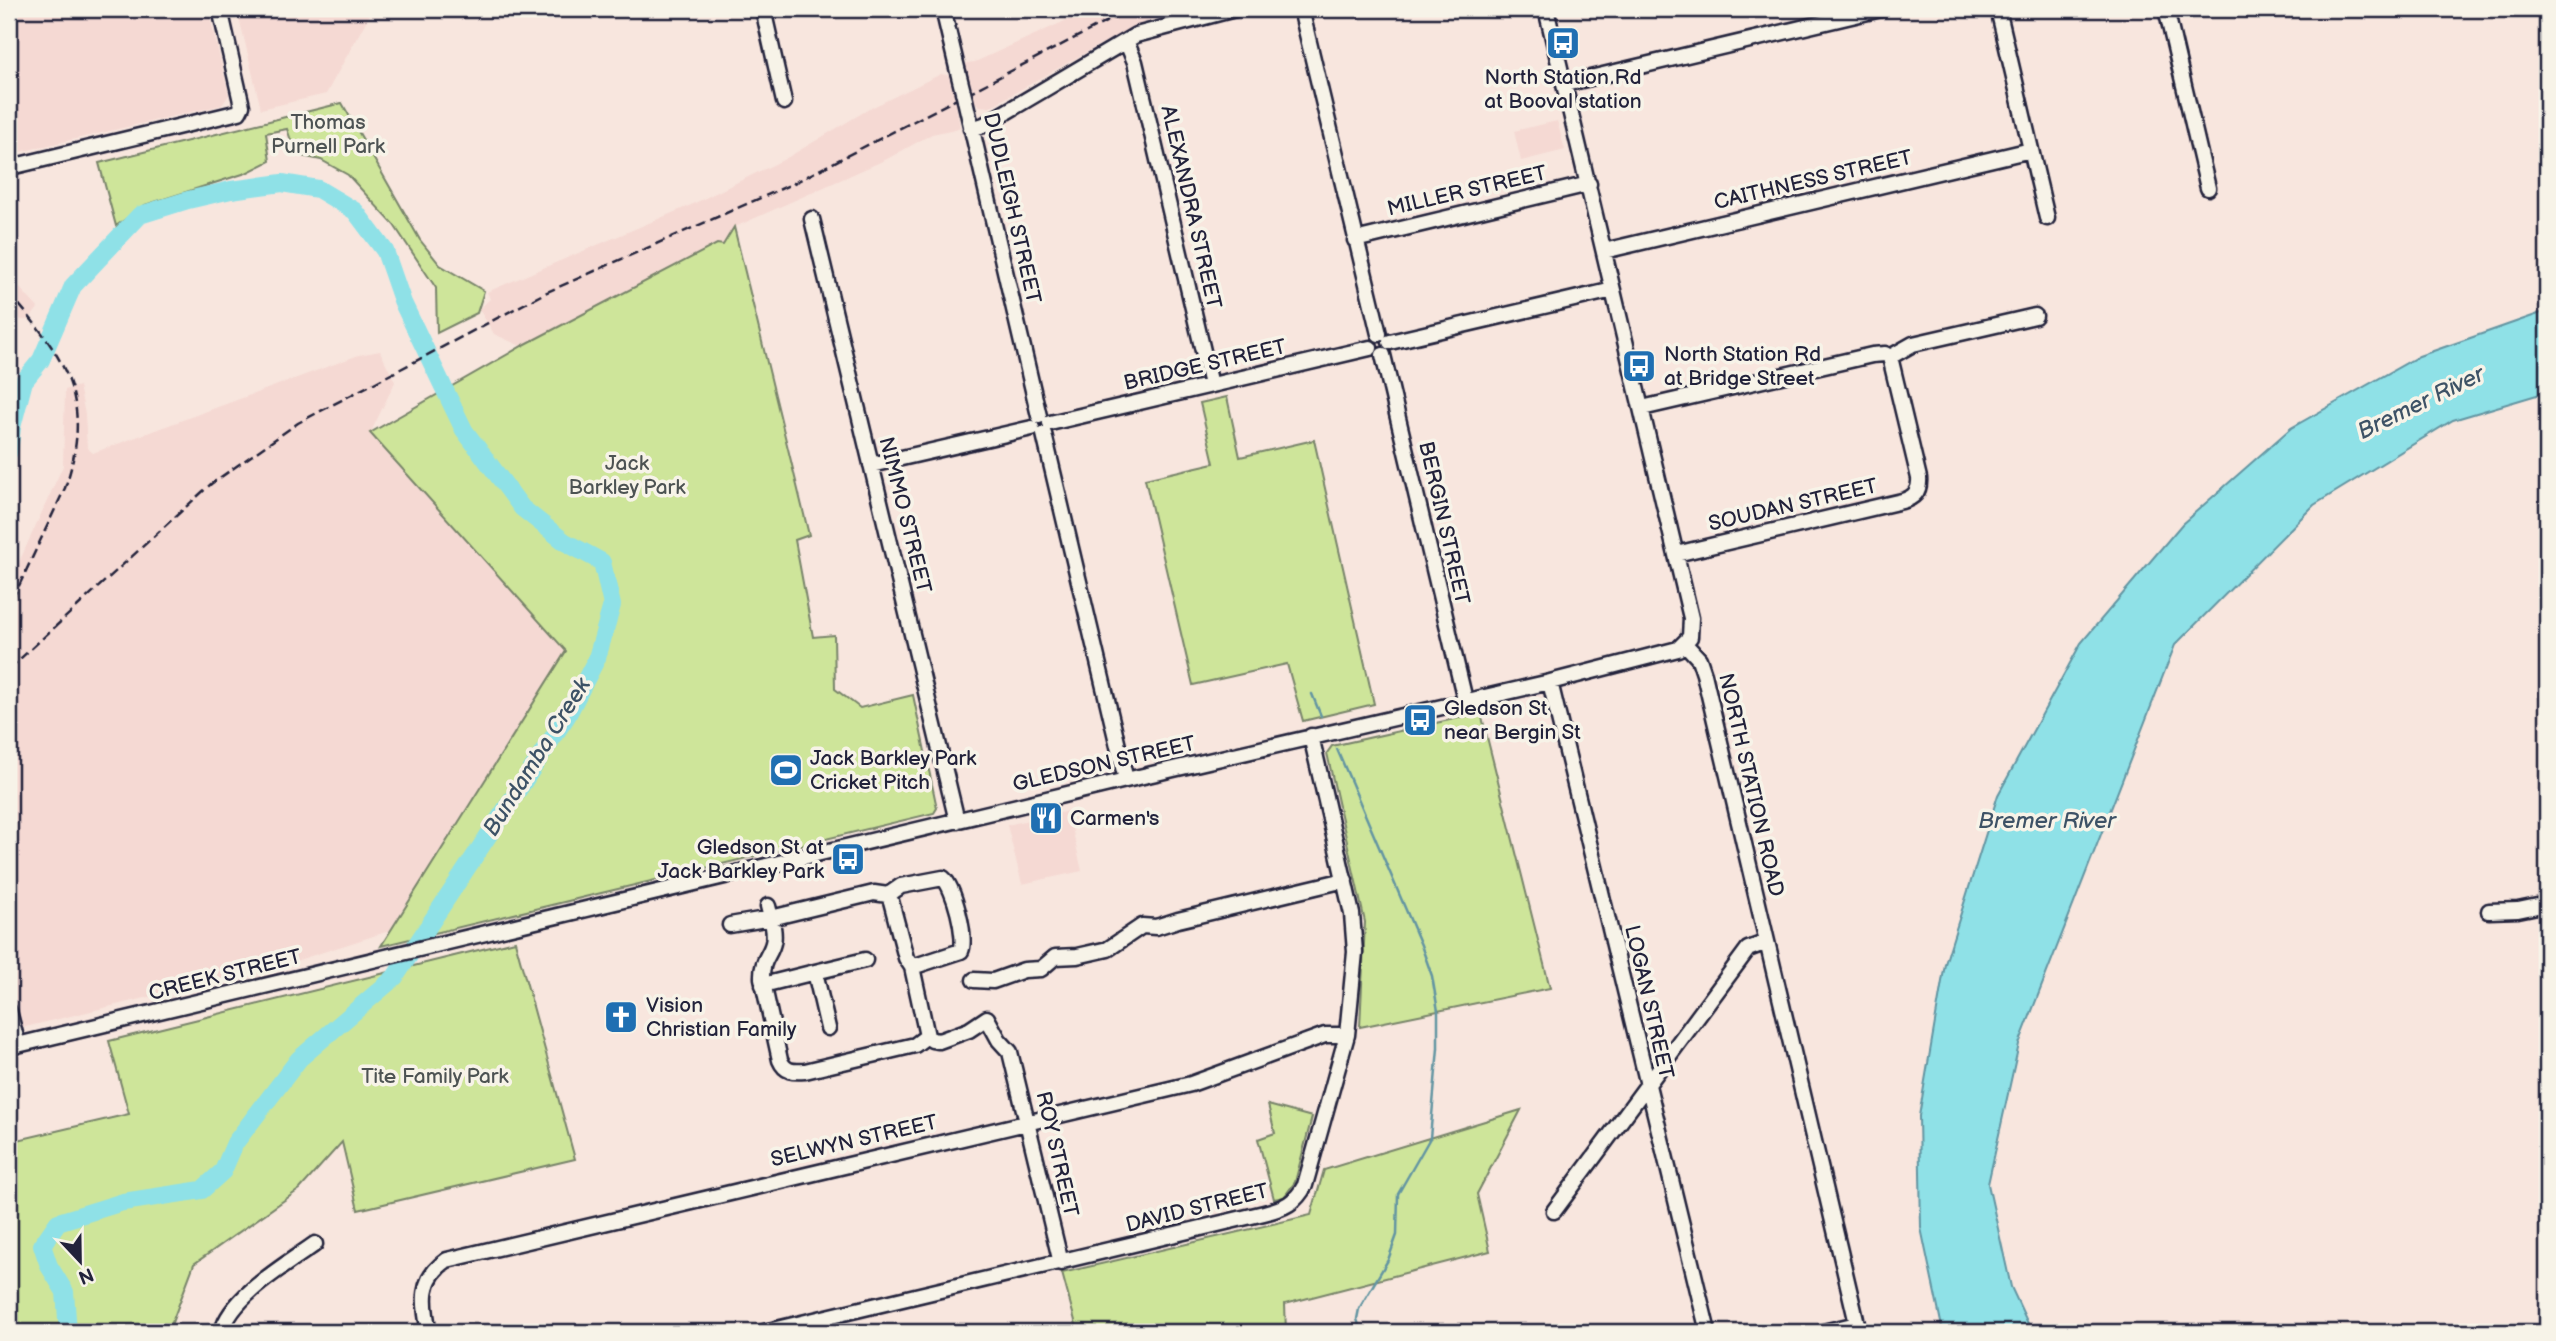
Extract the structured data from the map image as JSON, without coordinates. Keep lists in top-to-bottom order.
{
  "streets": {
    "street": [
      "CAITHNESS STREET",
      "MILLER STREET",
      "ALEXANDRA STREET",
      "DUDLEIGH STREET",
      "BRIDGE STREET",
      "SOUDAN STREET",
      "NIMMO STREET",
      "BERGIN STREET",
      "GLEDSON STREET",
      "NORTH STATION ROAD",
      "CREEK STREET",
      "LOGAN STREET",
      "SELWYN STREET",
      "ROY STREET",
      "DAVID STREET"
    ]
  },
  "crossings": [
    ["MILLER STREET", "BERGIN STREET"],
    ["ALEXANDRA STREET", "BRIDGE STREET"],
    ["DUDLEIGH STREET", "BRIDGE STREET"],
    ["DUDLEIGH STREET", "GLEDSON STREET"],
    ["BRIDGE STREET", "NIMMO STREET"],
    ["BRIDGE STREET", "BERGIN STREET"],
    ["NIMMO STREET", "GLEDSON STREET"],
    ["BERGIN STREET", "GLEDSON STREET"],
    ["GLEDSON STREET", "NORTH STATION ROAD"],
    ["GLEDSON STREET", "CREEK STREET"],
    ["GLEDSON STREET", "LOGAN STREET"],
    ["GLEDSON STREET", "DAVID STREET"],
    ["SELWYN STREET", "ROY STREET"],
    ["SELWYN STREET", "DAVID STREET"],
    ["ROY STREET", "DAVID STREET"]
  ],
  "water": ["Bremer River", "Bundamba Creek"],
  "parks": ["Thomas Purnell Park", "Jack Barkley Park", "Tite Family Park"],
  "places": {
    "bus stop": [
      "North Station Rd at Booval station",
      "North Station Rd at Bridge Street",
      "Gledson St near Bergin St",
      "Gledson St at Jack Barkley Park"
    ],
    "sports": ["Jack Barkley Park Cricket Pitch"],
    "restaurant": ["Carmen's"],
    "church": ["Vision Christian Family"]
  },
  "north": "bottom"
}
